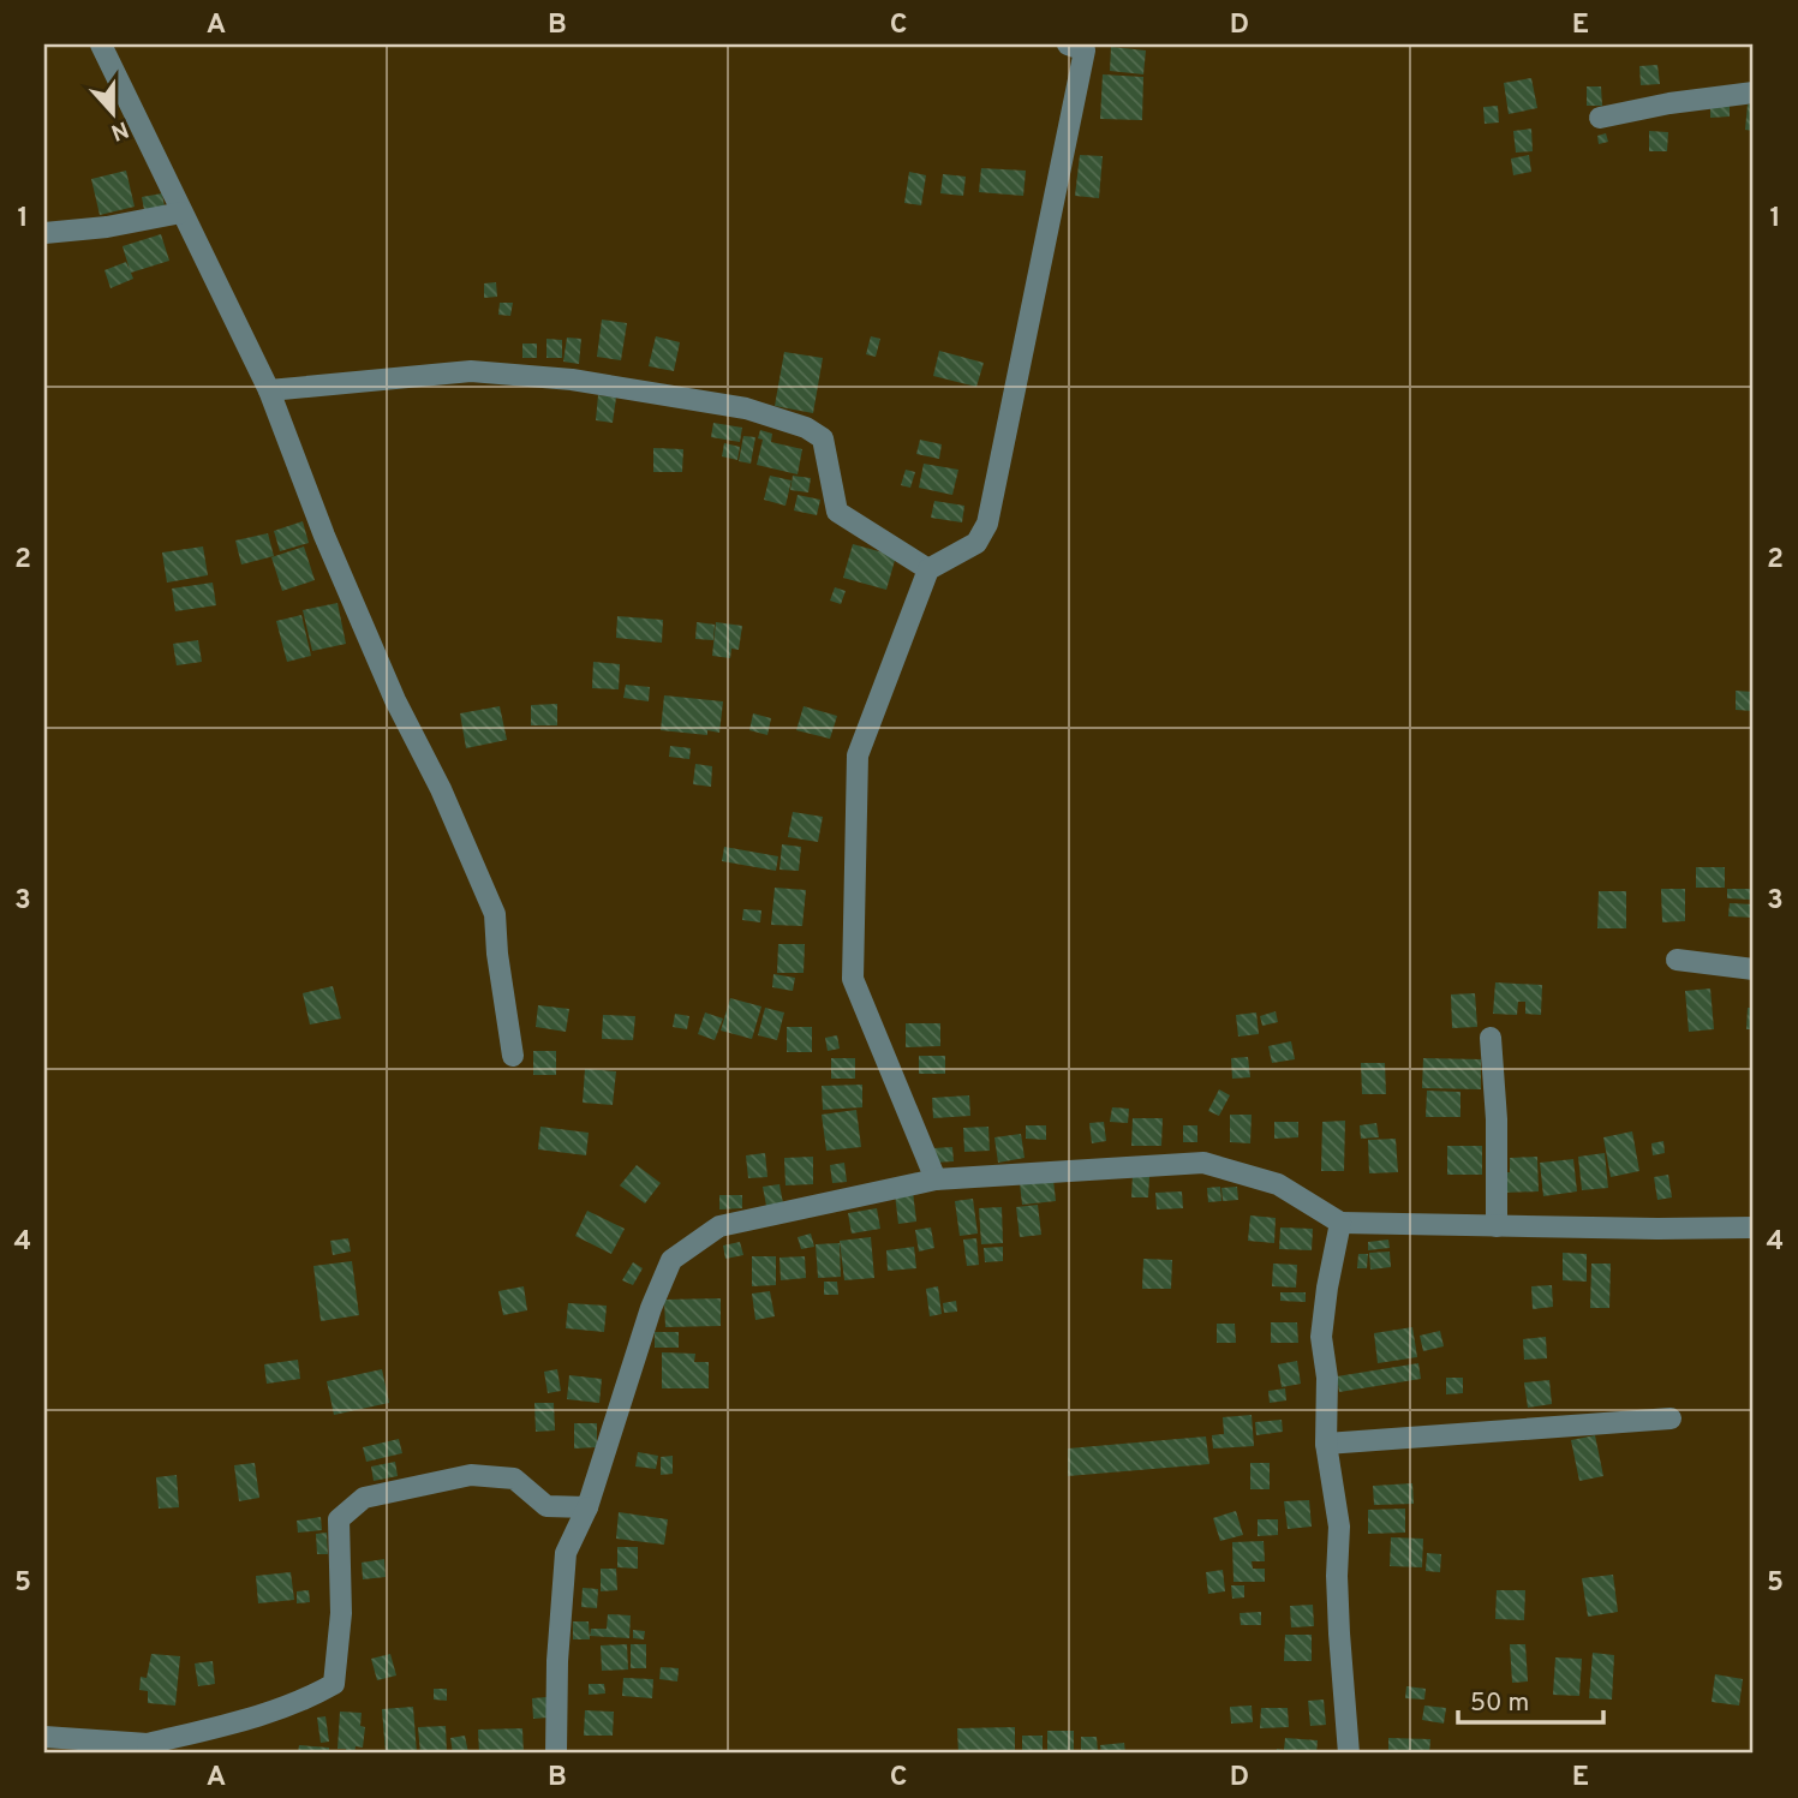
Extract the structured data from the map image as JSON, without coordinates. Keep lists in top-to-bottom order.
{
  "scale_bar": "50 m",
  "north": "bottom",
  "grid": {
    "columns": [
      "A",
      "B",
      "C",
      "D",
      "E"
    ],
    "rows": [
      "1",
      "2",
      "3",
      "4",
      "5"
    ]
  }
}
